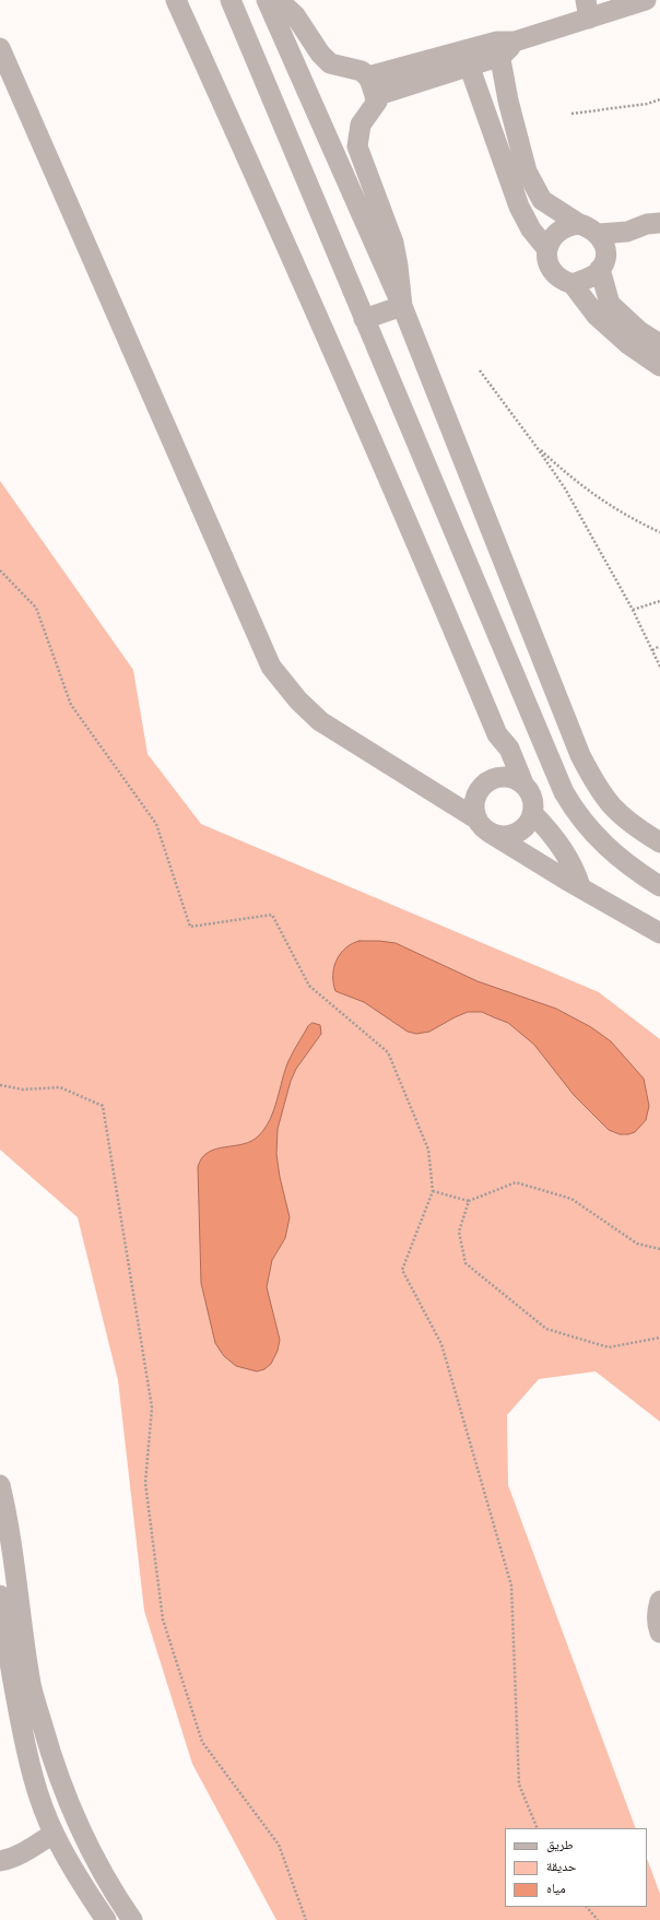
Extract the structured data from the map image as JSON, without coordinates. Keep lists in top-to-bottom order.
{
  "legend": ["طريق", "حديقة", "مياه"]
}
